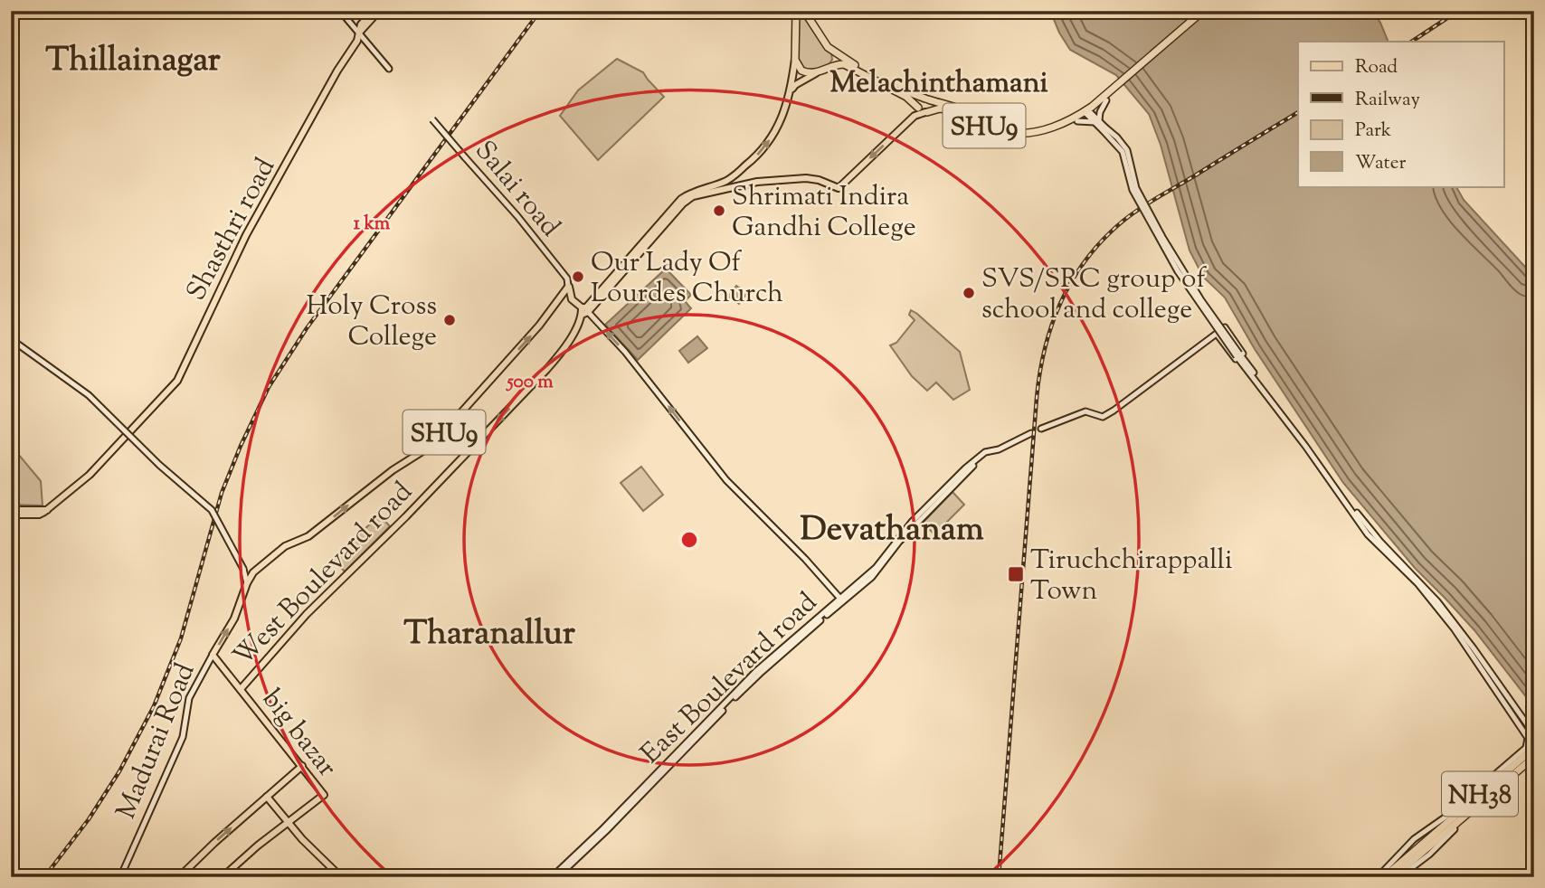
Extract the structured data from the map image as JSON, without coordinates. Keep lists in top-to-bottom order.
{
  "streets": {
    "highway": ["SHU9", "NH38"],
    "main road": [
      "Salai road",
      "Shasthri road",
      "West Boulevard road",
      "East Boulevard road",
      "big bazar",
      "Madurai Road"
    ]
  },
  "crossings": [
    ["SHU9", "Salai road"],
    ["SHU9", "West Boulevard road"],
    ["SHU9", "big bazar"],
    ["SHU9", "Madurai Road"],
    ["West Boulevard road", "big bazar"],
    ["big bazar", "Madurai Road"]
  ],
  "districts": [
    "Thillainagar",
    "Melachinthamani",
    "Devathanam",
    "Tharanallur"
  ],
  "places": {
    "other": [
      "Shrimati Indira Gandhi College",
      "Our Lady Of Lourdes Church",
      "SVS/SRC group of school and college",
      "Holy Cross College"
    ],
    "transit": ["Tiruchchirappalli Town"]
  },
  "legend": [
    "Road",
    "Railway",
    "Park",
    "Water"
  ],
  "rings": ["1 km", "500 m"]
}
